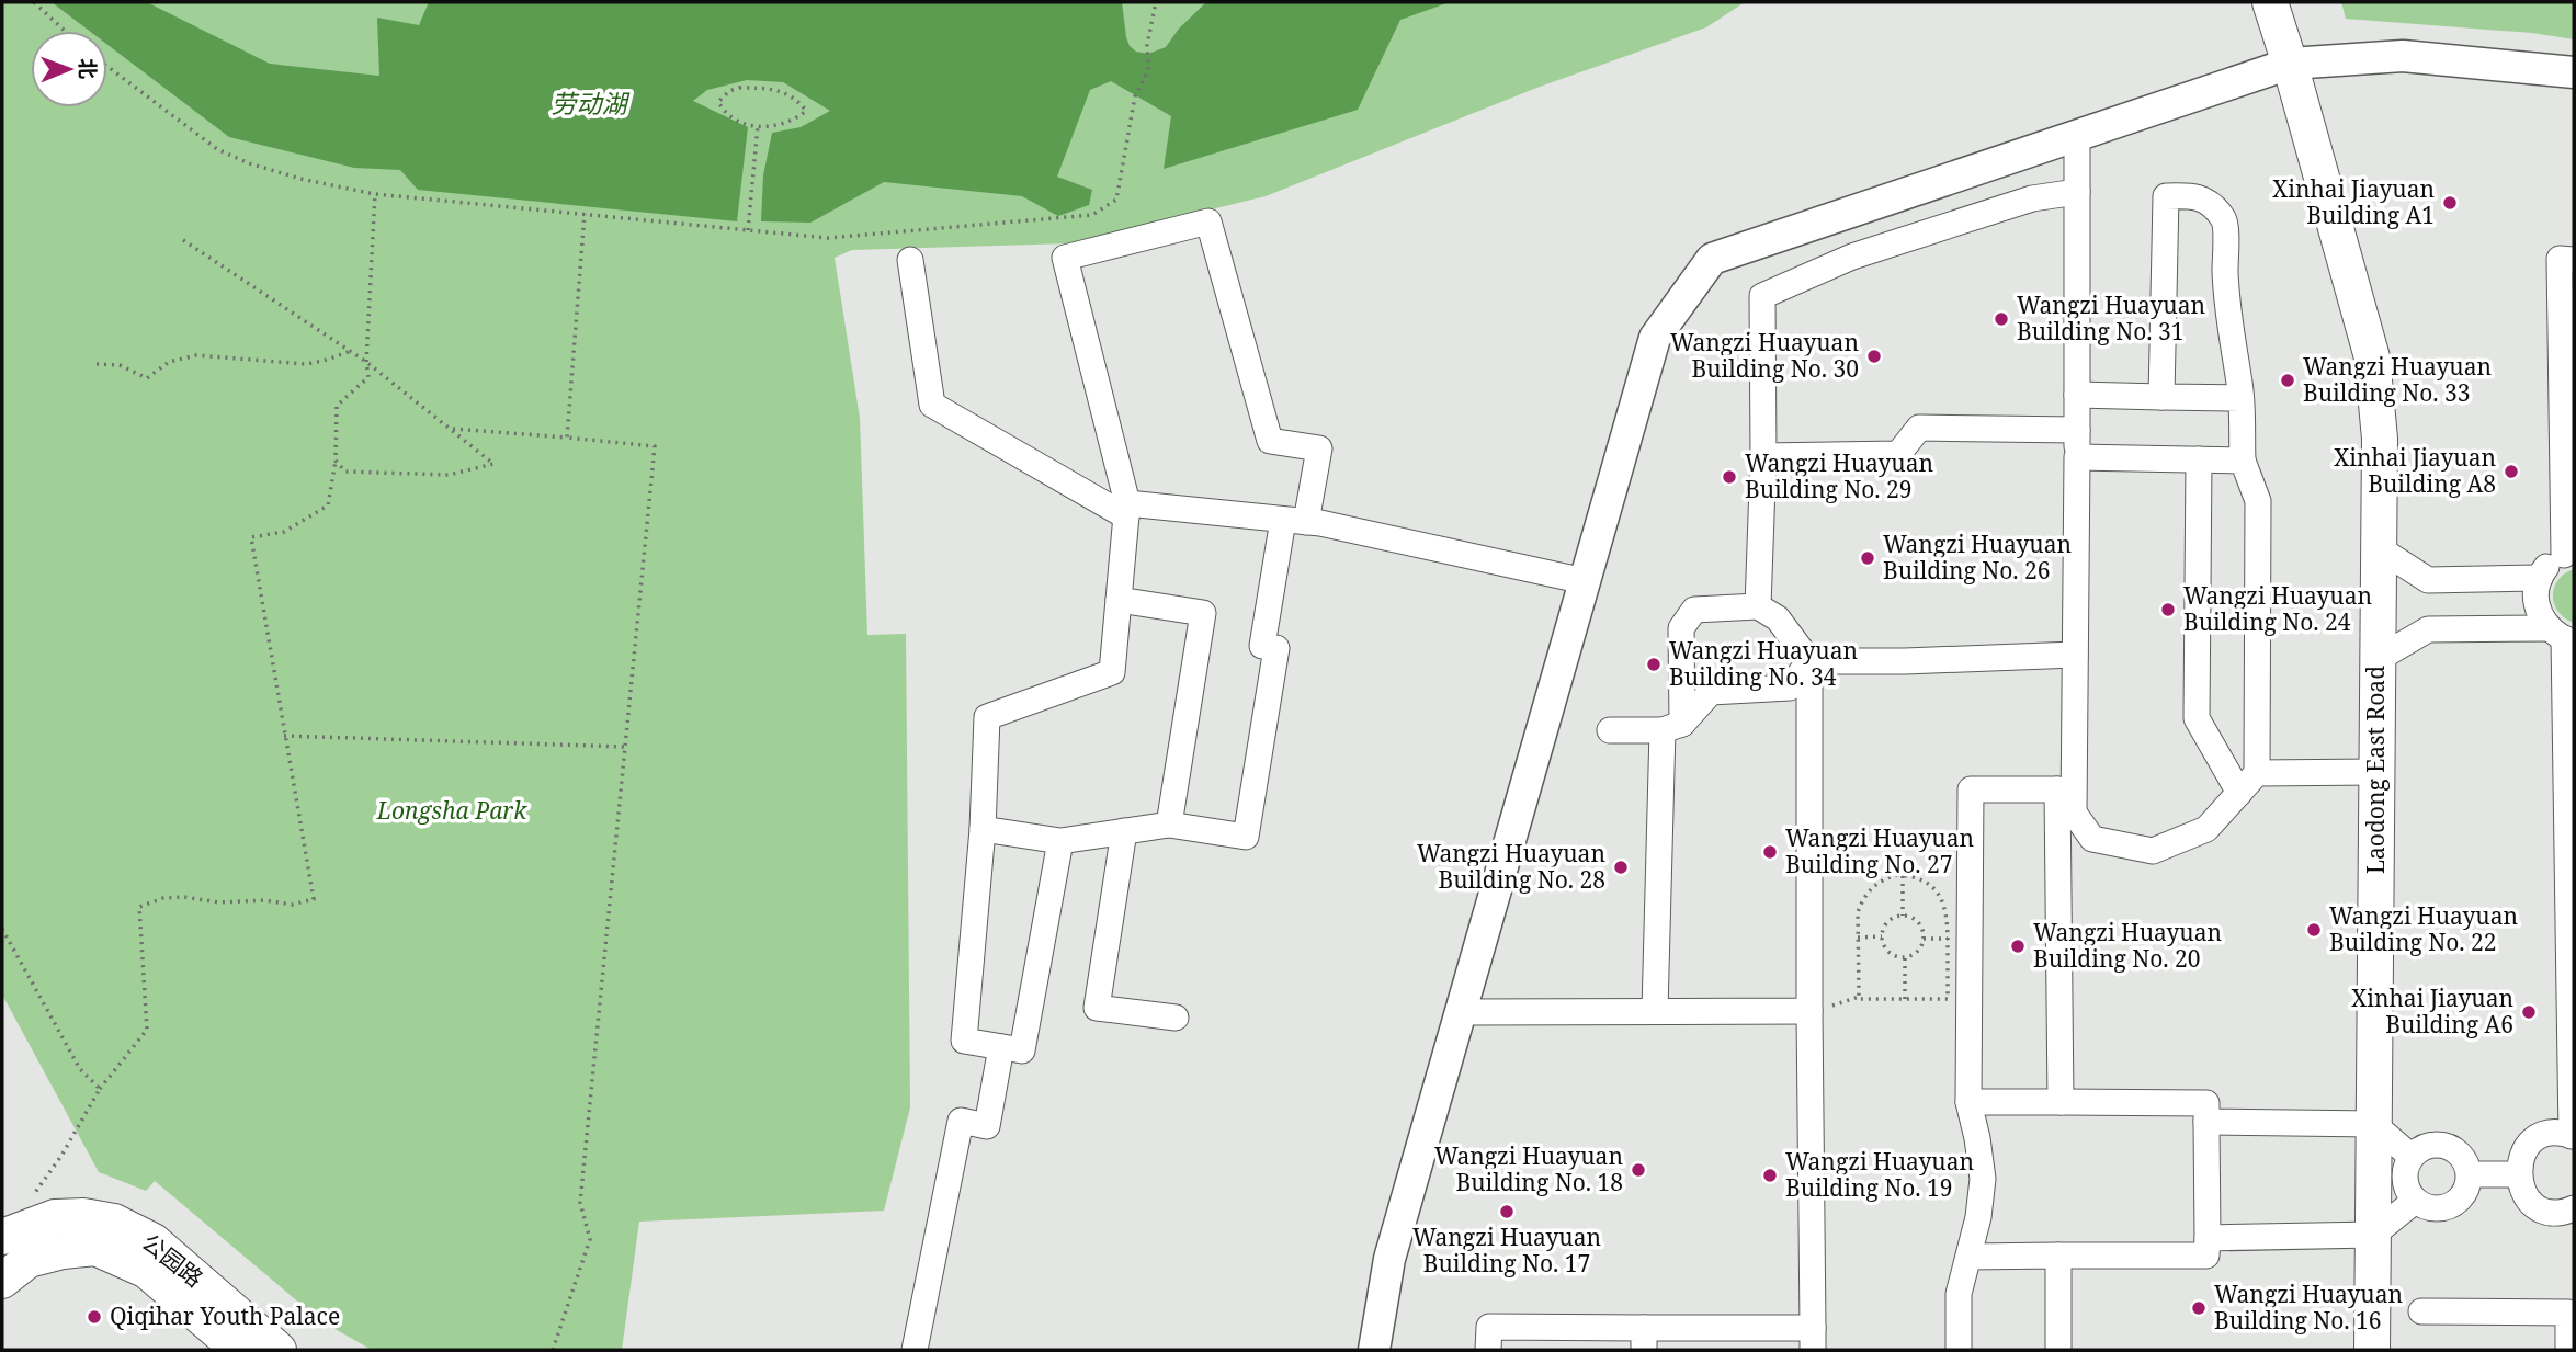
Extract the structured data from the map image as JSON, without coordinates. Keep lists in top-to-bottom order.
{
  "streets": {
    "main road": ["Laodong East Road", "公园路"]
  },
  "water": ["劳动湖"],
  "parks": ["Longsha Park"],
  "places": [
    "Xinhai Jiayuan Building A1",
    "Wangzi Huayuan Building No. 31",
    "Wangzi Huayuan Building No. 30",
    "Wangzi Huayuan Building No. 33",
    "Xinhai Jiayuan Building A8",
    "Wangzi Huayuan Building No. 29",
    "Wangzi Huayuan Building No. 26",
    "Wangzi Huayuan Building No. 24",
    "Wangzi Huayuan Building No. 34",
    "Wangzi Huayuan Building No. 27",
    "Wangzi Huayuan Building No. 28",
    "Wangzi Huayuan Building No. 22",
    "Wangzi Huayuan Building No. 20",
    "Xinhai Jiayuan Building A6",
    "Wangzi Huayuan Building No. 18",
    "Wangzi Huayuan Building No. 19",
    "Wangzi Huayuan Building No. 17",
    "Wangzi Huayuan Building No. 16",
    "Qiqihar Youth Palace"
  ],
  "north": "right"
}
